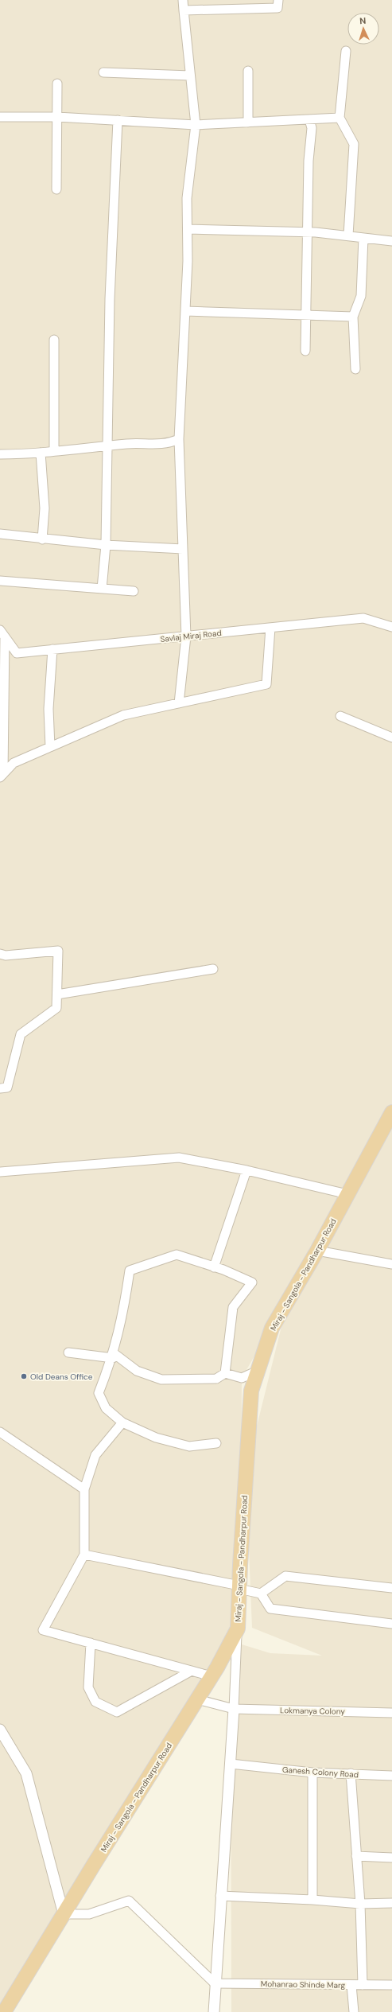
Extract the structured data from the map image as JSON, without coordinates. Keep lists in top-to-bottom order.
{
  "streets": {
    "highway": ["Miraj - Sangola - Pandharpur Road"],
    "street": [
      "Savlaj Miraj Road",
      "Lokmanya Colony",
      "Ganesh Colony Road",
      "Mohanrao Shinde Marg"
    ]
  },
  "crossings": [
    ["Miraj - Sangola - Pandharpur Road", "Lokmanya Colony"]
  ],
  "places": ["Old Deans Office"],
  "north": "top"
}
